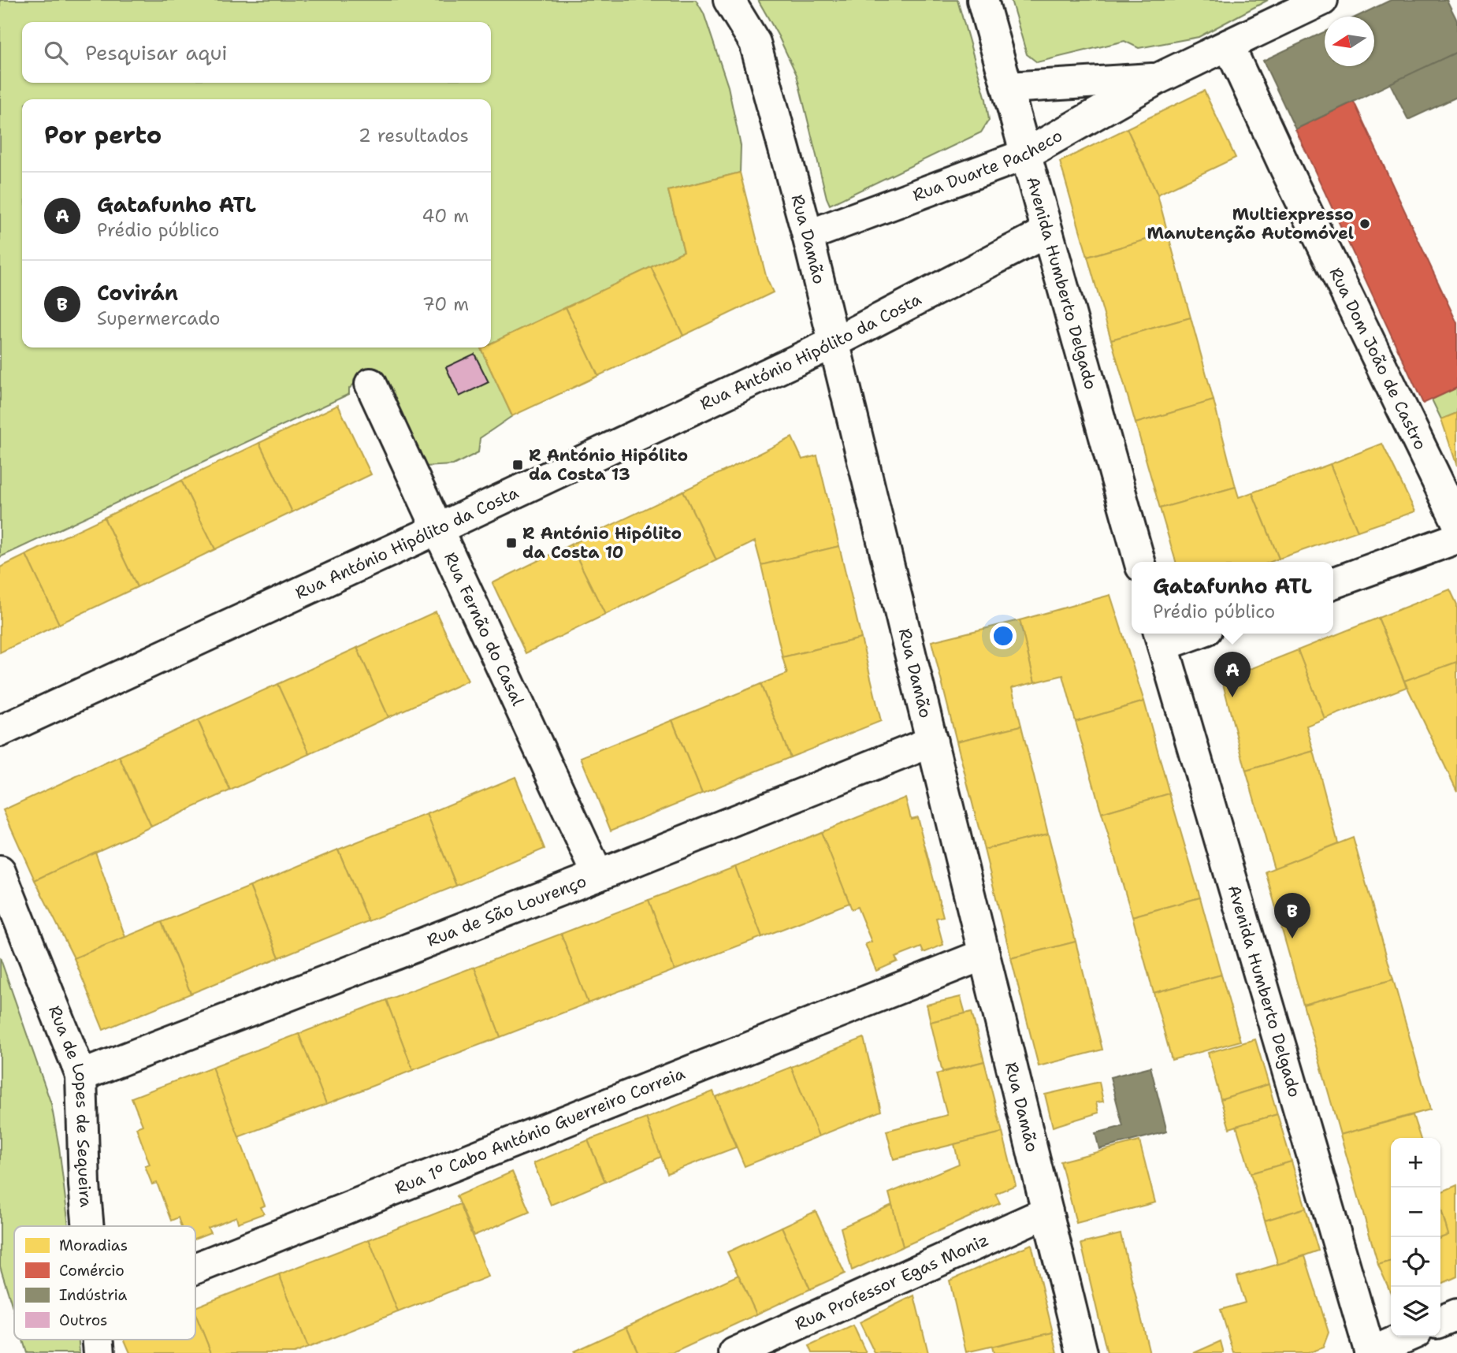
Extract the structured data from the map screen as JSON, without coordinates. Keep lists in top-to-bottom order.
{
  "streets": {
    "street": [
      "Rua Duarte Pacheco",
      "Rua Damão",
      "Avenida Humberto Delgado",
      "Rua António Hipólito da Costa",
      "Rua Dom João de Castro",
      "Rua Fernão do Casal",
      "Rua de São Lourenço",
      "Rua de Lopes de Sequeira",
      "Rua 1º Cabo António Guerreiro Correia",
      "Rua Professor Egas Moniz"
    ]
  },
  "crossings": [
    ["Rua Duarte Pacheco", "Rua Damão"],
    ["Rua Duarte Pacheco", "Avenida Humberto Delgado"],
    ["Rua Duarte Pacheco", "Rua Dom João de Castro"],
    ["Rua Damão", "Rua António Hipólito da Costa"],
    ["Rua Damão", "Rua de São Lourenço"],
    ["Rua Damão", "Rua 1º Cabo António Guerreiro Correia"],
    ["Rua Damão", "Rua Professor Egas Moniz"],
    ["Avenida Humberto Delgado", "Rua António Hipólito da Costa"],
    ["Rua António Hipólito da Costa", "Rua Fernão do Casal"],
    ["Rua Fernão do Casal", "Rua de São Lourenço"],
    ["Rua de São Lourenço", "Rua de Lopes de Sequeira"]
  ],
  "places": {
    "other": ["Multiexpresso Manutenção Automóvel"],
    "transit": ["R António Hipólito da Costa 13", "R António Hipólito da Costa 10"]
  },
  "legend": [
    "Moradias",
    "Comércio",
    "Indústria",
    "Outros"
  ],
  "north": "left",
  "page": {
    "search": "Pesquisar aqui",
    "heading": ["Por perto", "2 resultados"],
    "list": [
      {
        "mark": "A",
        "name": "Gatafunho ATL",
        "note": "Prédio público",
        "value": "40 m"
      },
      {
        "mark": "B",
        "name": "Covirán",
        "note": "Supermercado",
        "value": "70 m"
      }
    ],
    "popup": ["Gatafunho ATL", "Prédio público"],
    "pins": ["A", "B"],
    "map_buttons": ["+", "−"]
  }
}
